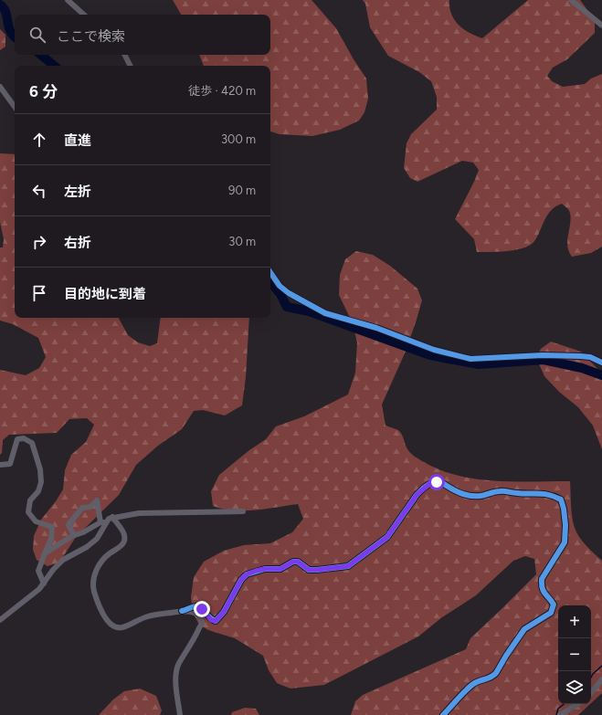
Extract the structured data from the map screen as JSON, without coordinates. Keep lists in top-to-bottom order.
{
  "page": {
    "search": "ここで検索",
    "heading": ["6 分", "徒歩 · 420 m"],
    "list": [
      ["直進", "300 m"],
      ["左折", "90 m"],
      ["右折", "30 m"],
      "目的地に到着"
    ],
    "map_buttons": ["+", "−"]
  }
}
